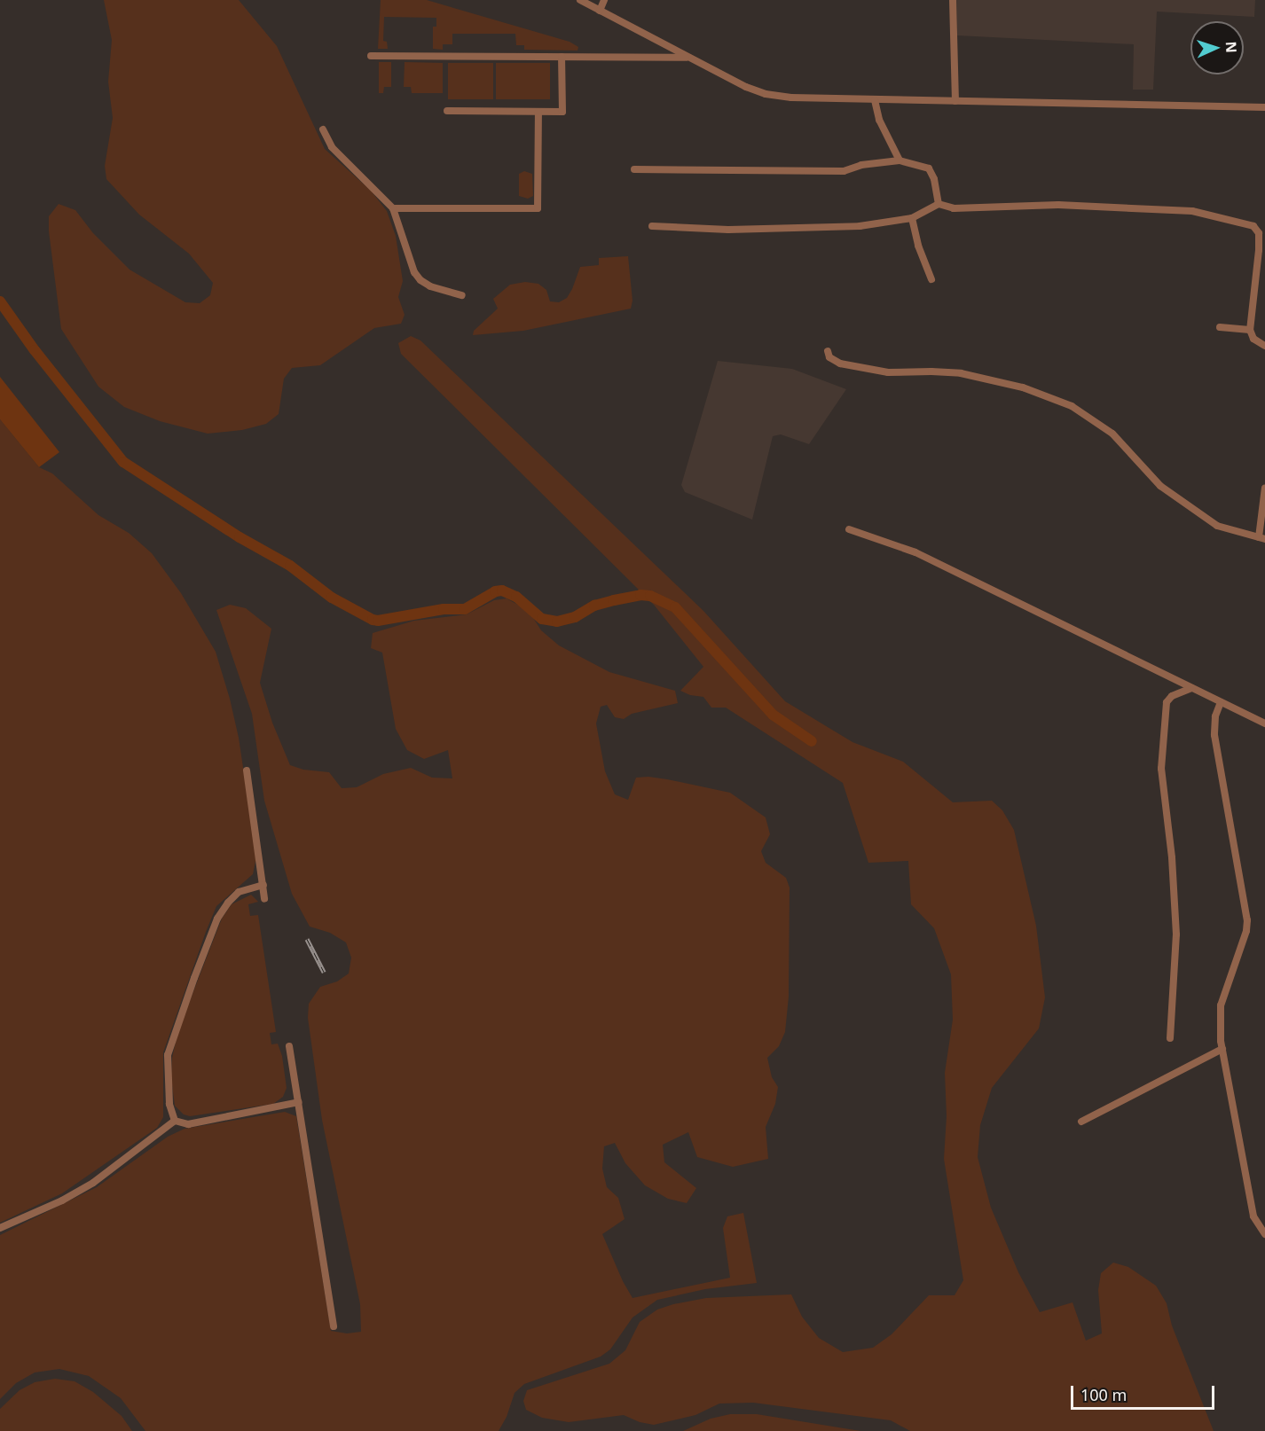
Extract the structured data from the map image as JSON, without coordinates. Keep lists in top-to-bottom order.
{
  "scale_bar": "100 m",
  "north": "right"
}
